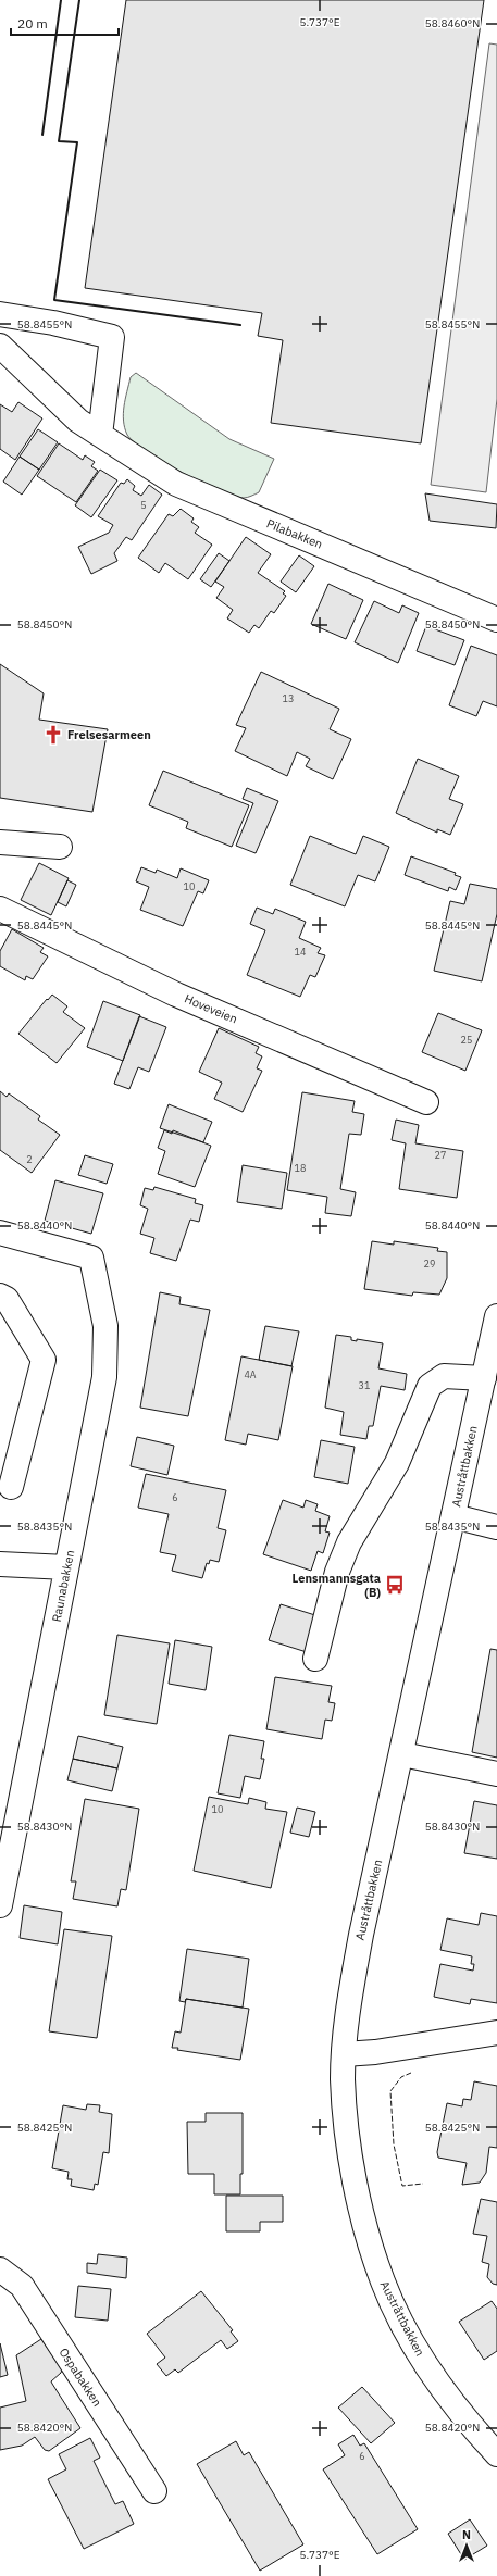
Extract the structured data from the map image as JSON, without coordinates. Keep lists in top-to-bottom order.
{
  "streets": {
    "street": [
      "Pilabakken",
      "Hoveveien",
      "Austråttbakken",
      "Raunabakken",
      "Ospabakken"
    ]
  },
  "places": {
    "church": ["Frelsesarmeen"],
    "bus stop": ["Lensmannsgata (B)"]
  },
  "house_numbers": [
    "5",
    "13",
    "10",
    "14",
    "25",
    "27",
    "2",
    "18",
    "29",
    "4A",
    "31",
    "6",
    "10",
    "6"
  ],
  "scale_bar": "20 m",
  "north": "top",
  "coordinates": [
    "5.737°E",
    "58.8460°N",
    "58.8455°N",
    "58.8450°N",
    "58.8445°N",
    "58.8440°N",
    "58.8435°N",
    "58.8430°N",
    "58.8425°N",
    "58.8420°N"
  ]
}
